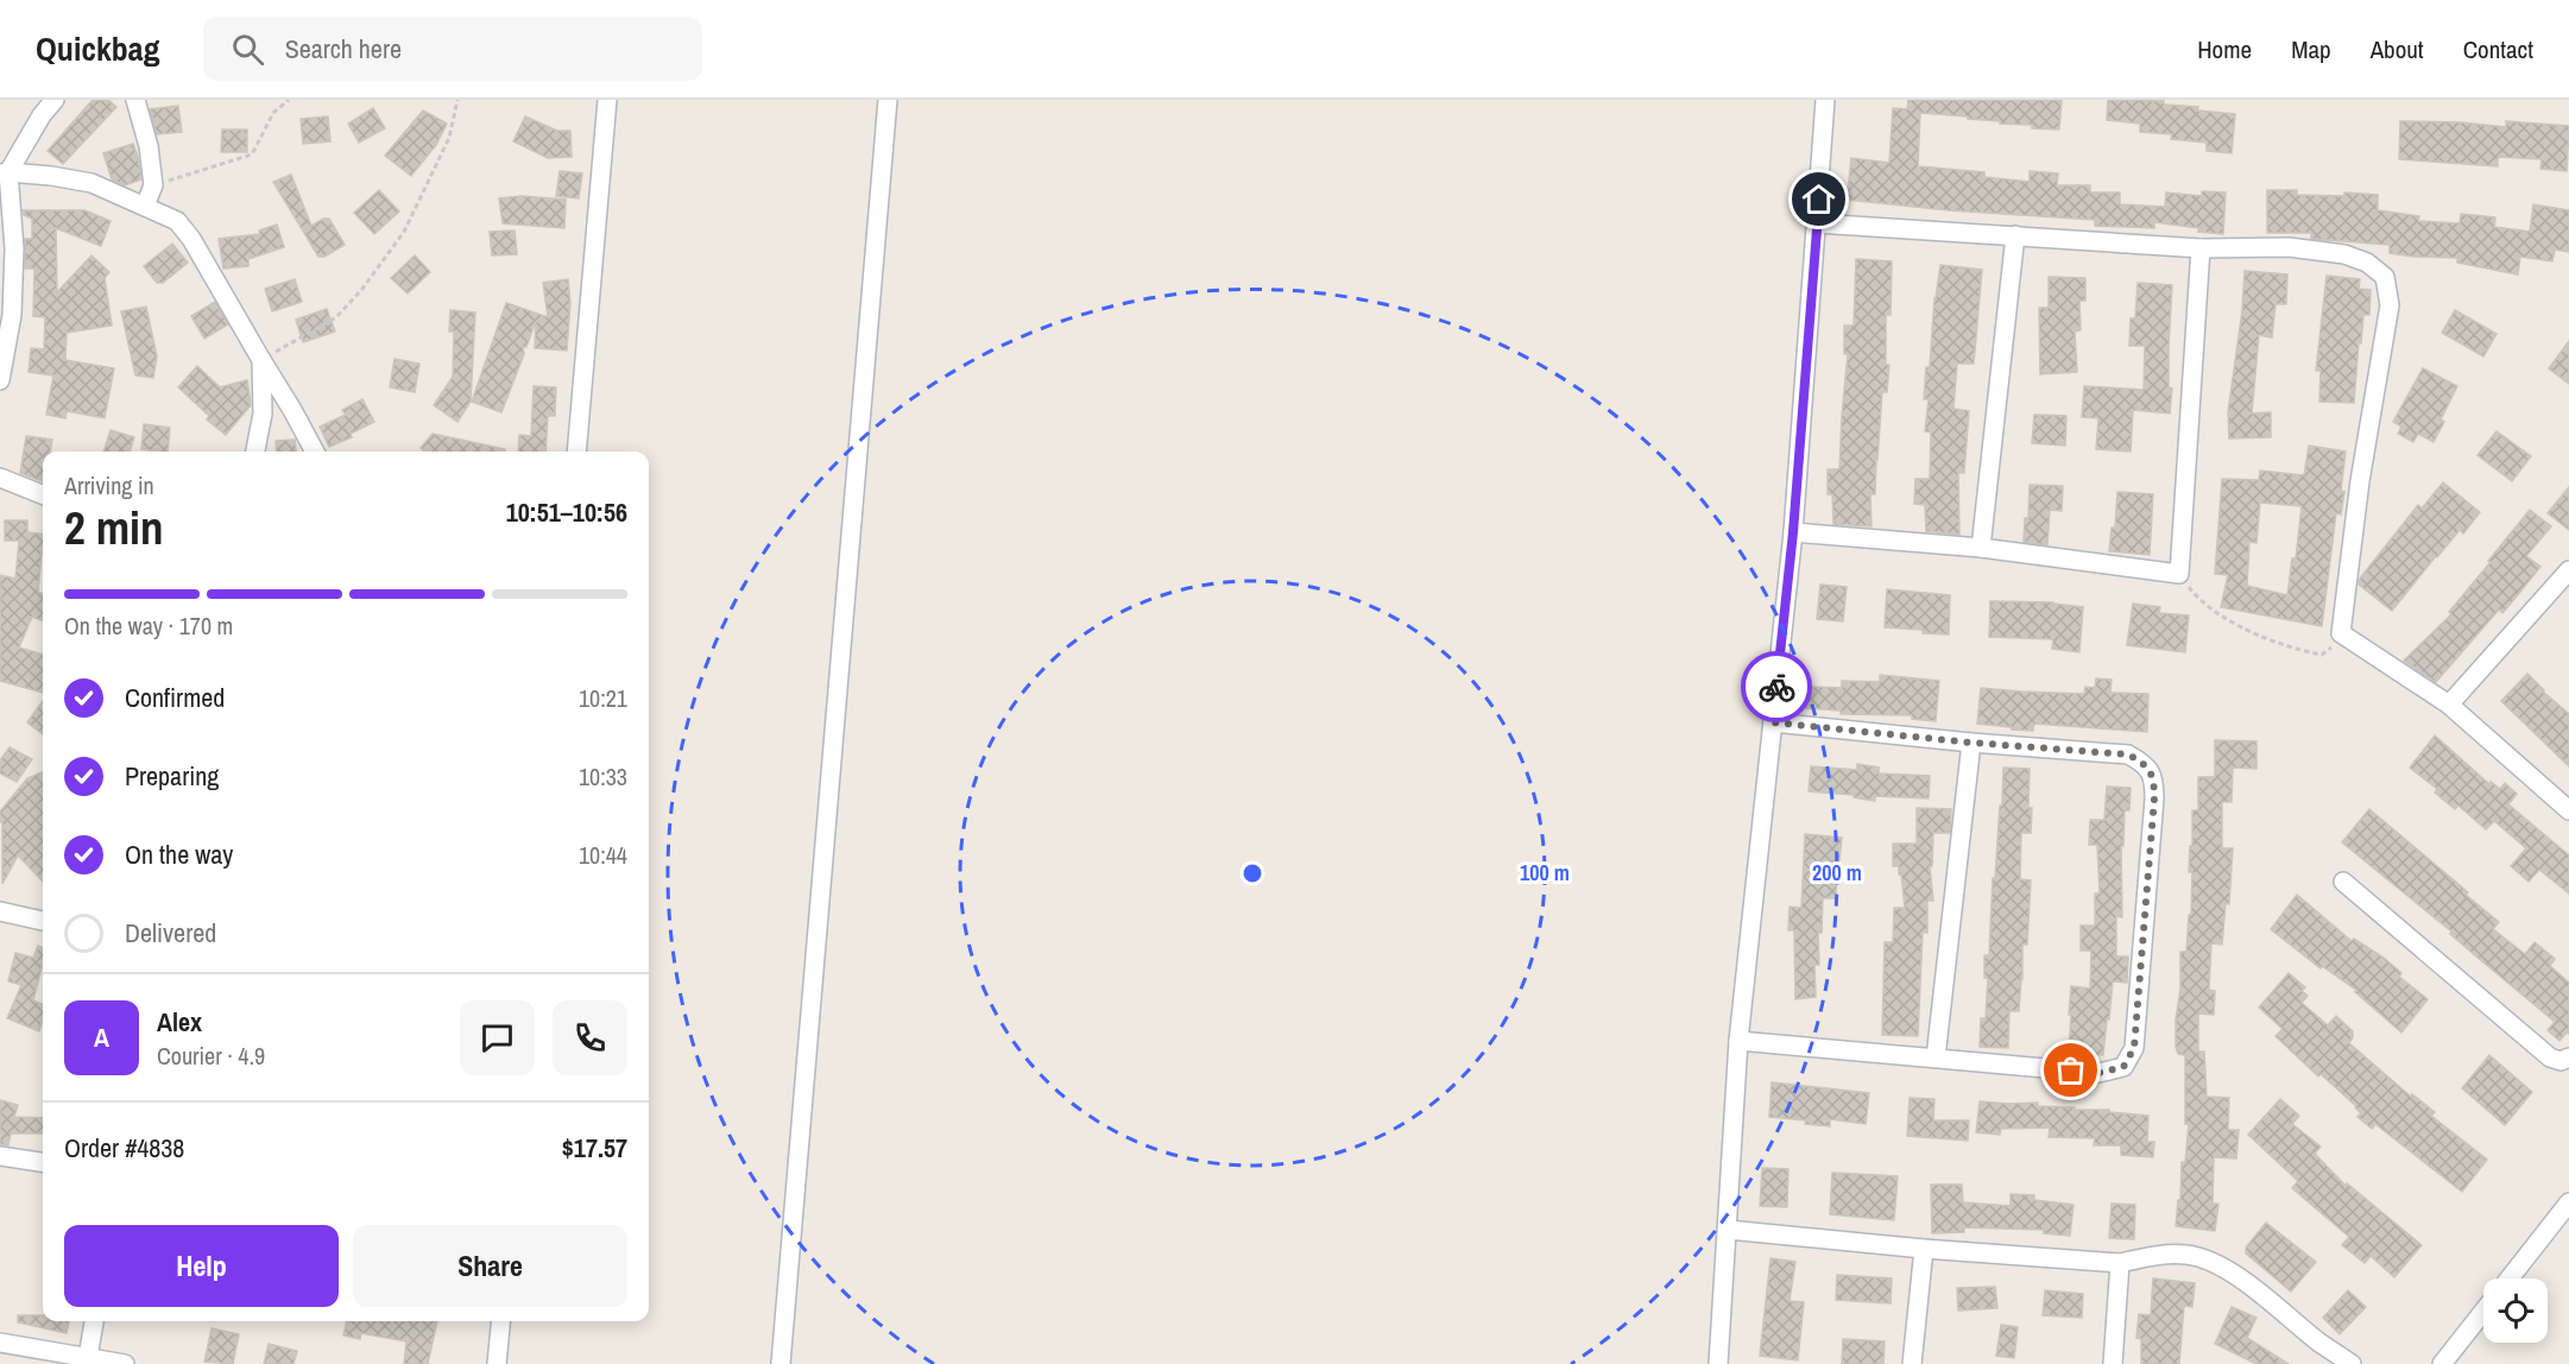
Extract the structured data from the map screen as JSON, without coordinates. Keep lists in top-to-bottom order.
{
  "page": {
    "header": "Quickbag",
    "search": "Search here",
    "nav": [
      "Home",
      "Map",
      "About",
      "Contact"
    ],
    "heading": ["2 min", "Arriving in", "10:51–10:56"],
    "panel": [
      "Alex",
      "Courier · 4.9",
      "Order #4838",
      "$17.57"
    ],
    "bar": "On the way · 170 m",
    "list": [
      ["Confirmed", "10:21"],
      ["Preparing", "10:33"],
      ["On the way", "10:44"],
      "Delivered"
    ],
    "round": "A",
    "buttons": ["Help", "Share"]
  },
  "rings": ["100 m", "200 m"]
}
